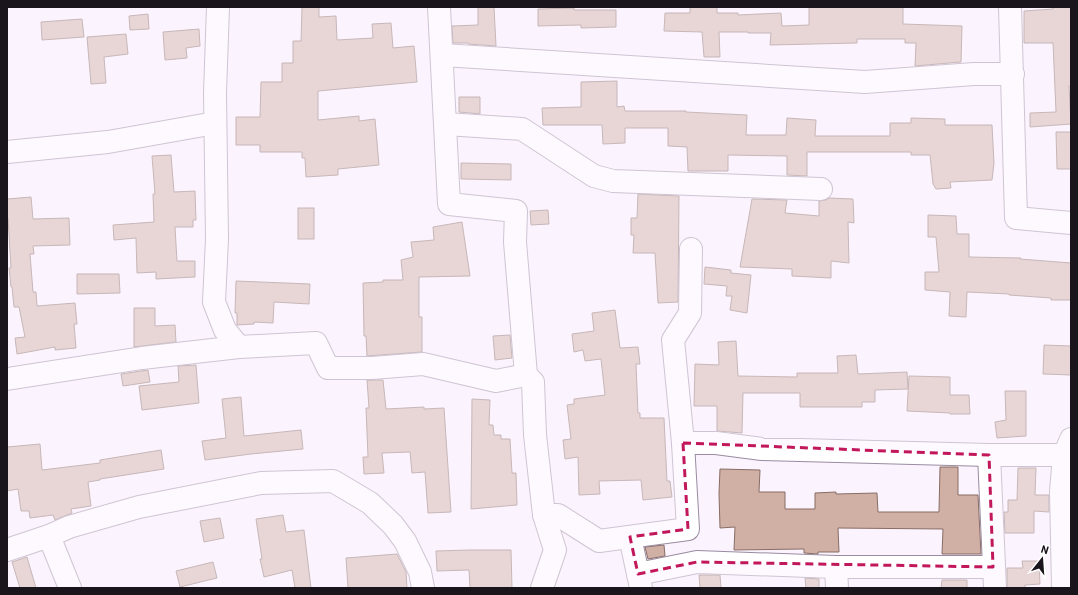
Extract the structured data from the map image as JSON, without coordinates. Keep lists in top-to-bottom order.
{
  "north": "top"
}
